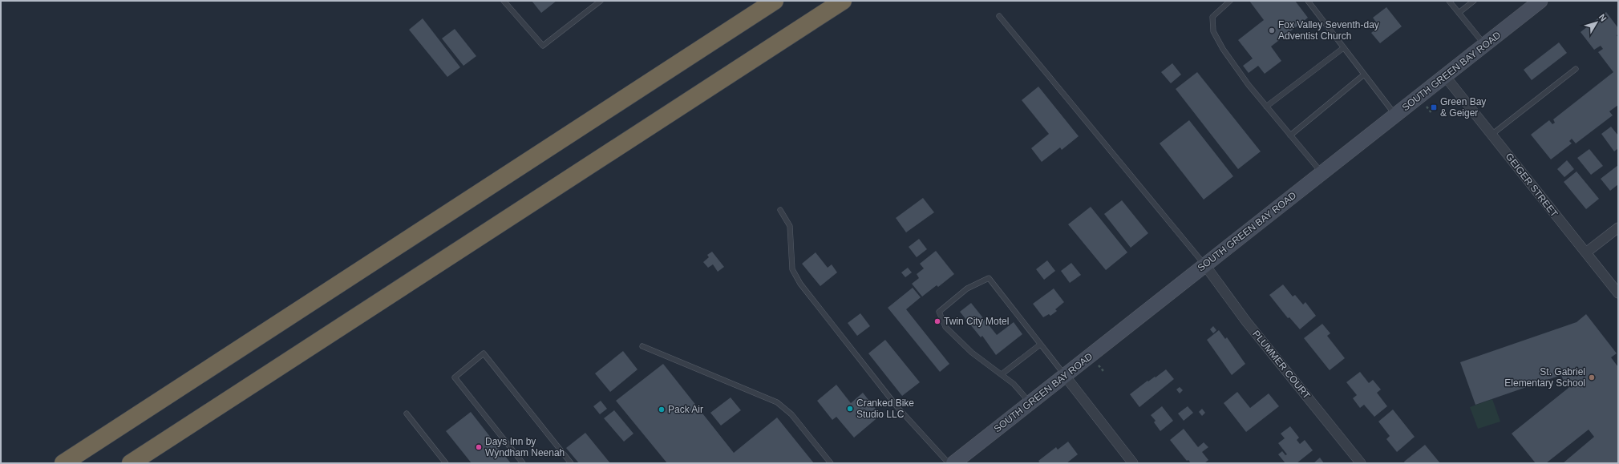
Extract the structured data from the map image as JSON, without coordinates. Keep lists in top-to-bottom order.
{
  "streets": {
    "main road": ["SOUTH GREEN BAY ROAD"],
    "street": ["GEIGER STREET", "PLUMMER COURT"]
  },
  "crossings": [
    ["SOUTH GREEN BAY ROAD", "GEIGER STREET"],
    ["SOUTH GREEN BAY ROAD", "PLUMMER COURT"]
  ],
  "places": {
    "other": [
      "Fox Valley Seventh-day Adventist Church",
      "Twin City Motel",
      "St. Gabriel Elementary School",
      "Cranked Bike Studio LLC",
      "Pack Air",
      "Days Inn by Wyndham Neenah"
    ],
    "transit": ["Green Bay & Geiger"]
  },
  "north": "top right"
}
